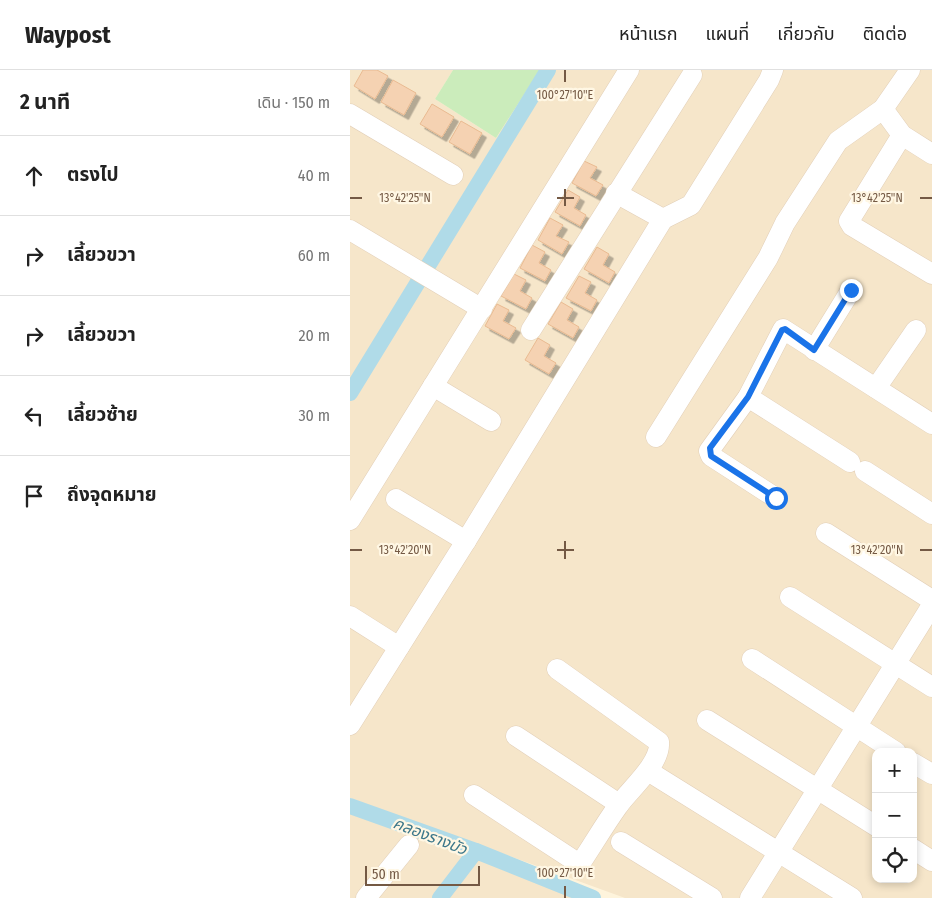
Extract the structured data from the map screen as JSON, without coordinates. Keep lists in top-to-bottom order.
{
  "water": ["คลองรางบัว"],
  "scale_bar": "50 m",
  "page": {
    "header": "Waypost",
    "nav": [
      "หน้าแรก",
      "แผนที่",
      "เกี่ยวกับ",
      "ติดต่อ"
    ],
    "heading": ["2 นาที", "เดิน · 150 m"],
    "list": [
      ["ตรงไป", "40 m"],
      ["เลี้ยวขวา", "60 m"],
      ["เลี้ยวขวา", "20 m"],
      ["เลี้ยวซ้าย", "30 m"],
      "ถึงจุดหมาย"
    ],
    "map_buttons": ["+", "−"],
    "scale": "50 m"
  },
  "coordinates": ["100°27'10\"E", "13°42'25\"N", "13°42'20\"N"]
}
